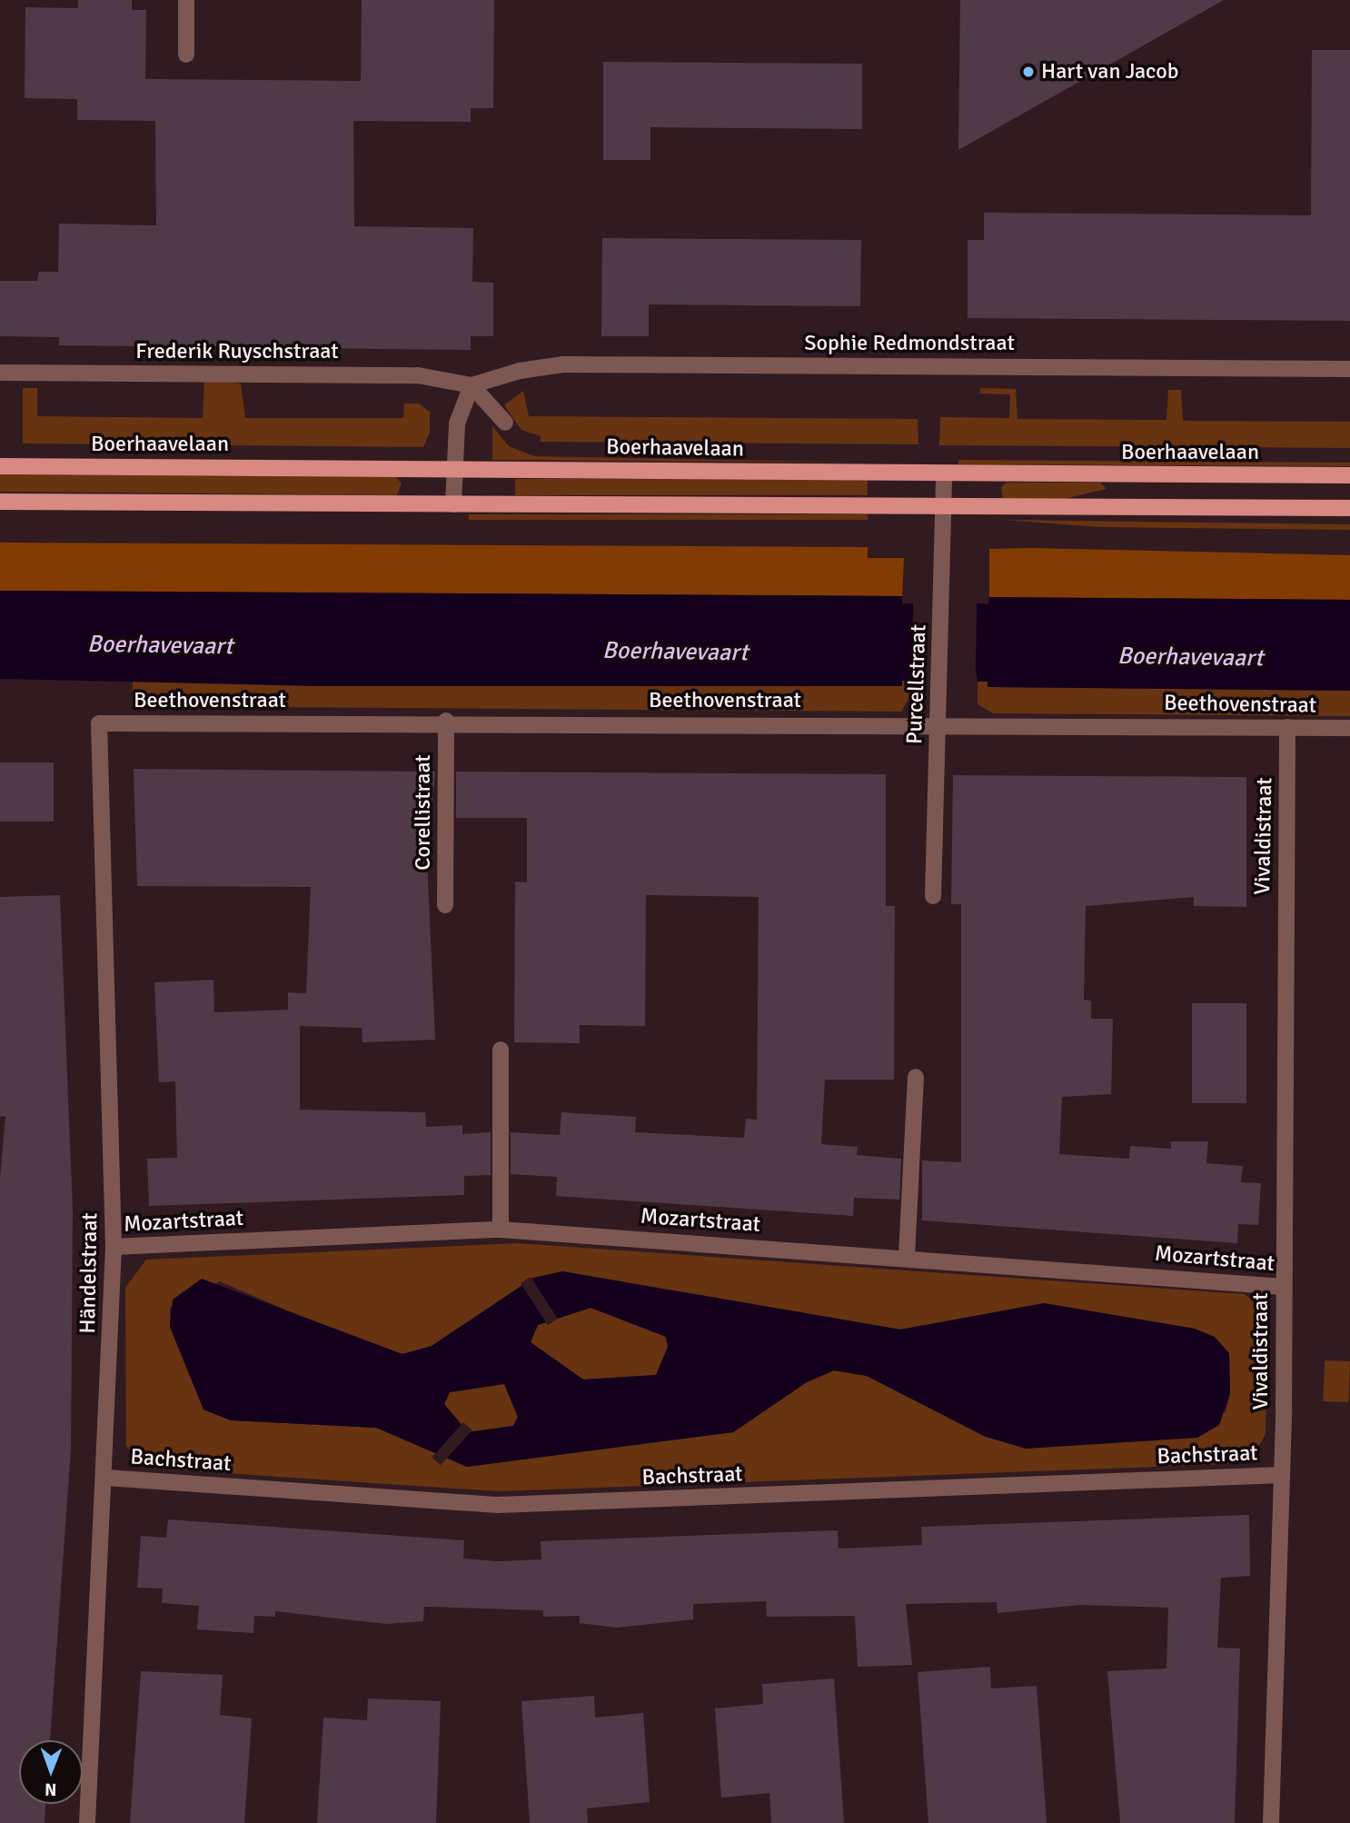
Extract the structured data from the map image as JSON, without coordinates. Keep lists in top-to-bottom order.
{
  "streets": {
    "main road": ["Boerhaavelaan"],
    "street": [
      "Sophie Redmondstraat",
      "Frederik Ruyschstraat",
      "Purcellstraat",
      "Beethovenstraat",
      "Corellistraat",
      "Vivaldistraat",
      "Mozartstraat",
      "Händelstraat",
      "Bachstraat"
    ]
  },
  "crossings": [
    ["Sophie Redmondstraat", "Frederik Ruyschstraat"],
    ["Boerhaavelaan", "Purcellstraat"],
    ["Purcellstraat", "Beethovenstraat"],
    ["Beethovenstraat", "Corellistraat"],
    ["Beethovenstraat", "Vivaldistraat"],
    ["Beethovenstraat", "Händelstraat"],
    ["Vivaldistraat", "Mozartstraat"],
    ["Vivaldistraat", "Bachstraat"],
    ["Mozartstraat", "Händelstraat"],
    ["Händelstraat", "Bachstraat"]
  ],
  "water": ["Boerhavevaart"],
  "places": ["Hart van Jacob"],
  "north": "bottom"
}
